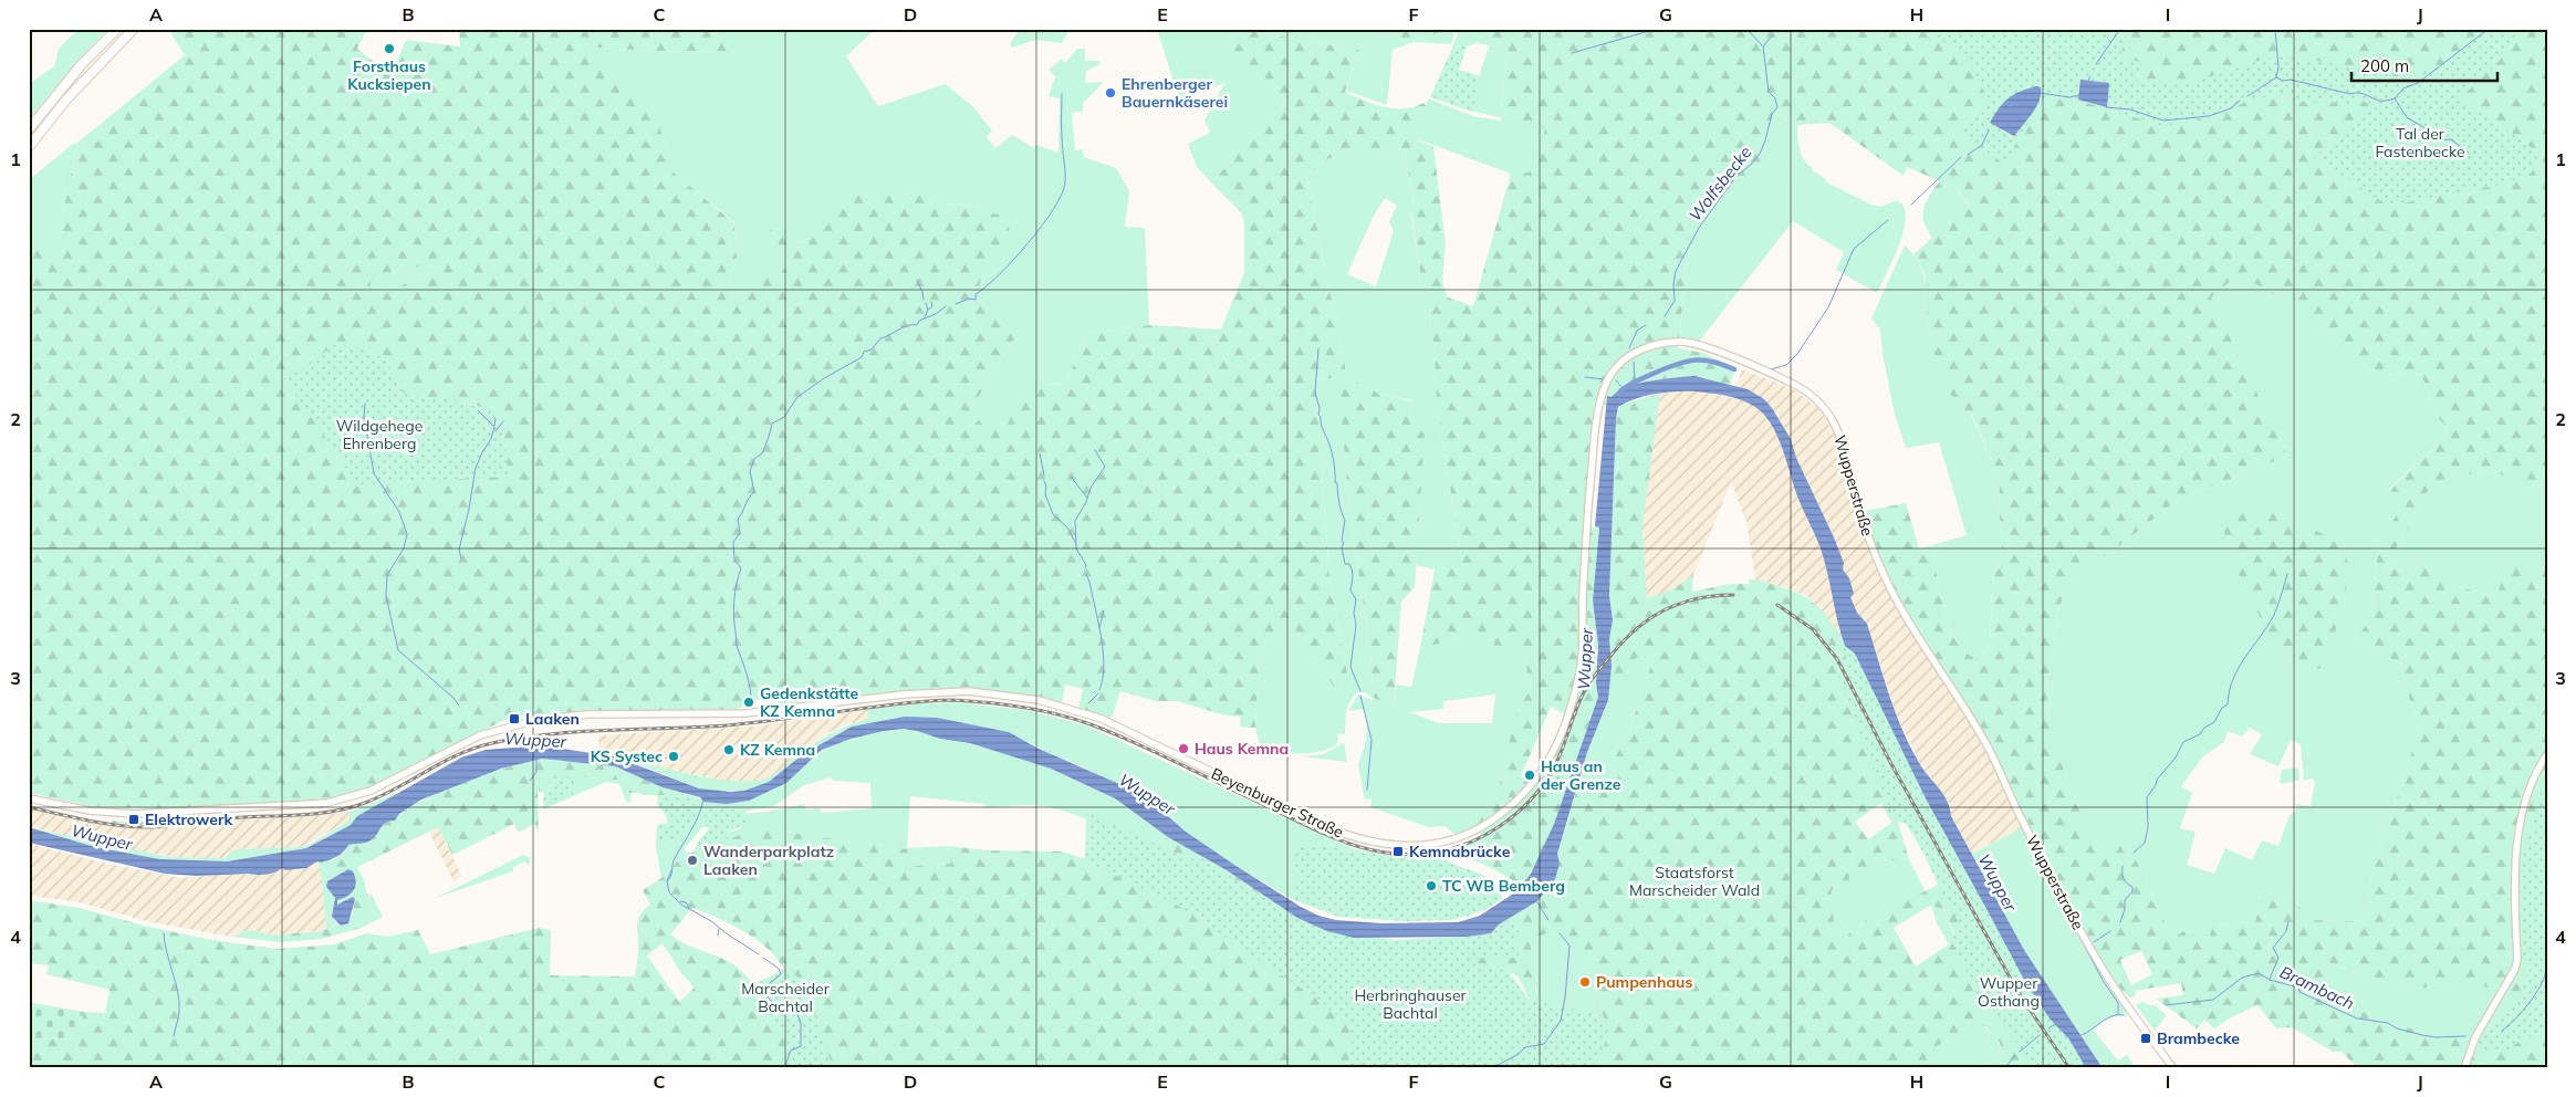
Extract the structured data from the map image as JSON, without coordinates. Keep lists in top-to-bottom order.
{
  "streets": {
    "main road": ["Wupperstraße", "Beyenburger Straße"]
  },
  "crossings": [
    ["Wupperstraße", "Beyenburger Straße"]
  ],
  "water": ["Wolfsbecke", "Wupper", "Brambach"],
  "parks": [
    "Tal der Fastenbecke",
    "Wildgehege Ehrenberg",
    "Staatsforst Marscheider Wald",
    "Wupper Osthang",
    "Marscheider Bachtal",
    "Herbringhauser Bachtal"
  ],
  "places": {
    "other": [
      "Forsthaus Kucksiepen",
      "Ehrenberger Bauernkäserei",
      "Gedenkstätte KZ Kemna",
      "Haus Kemna",
      "KZ Kemna",
      "KS Systec",
      "Haus an der Grenze",
      "Wanderparkplatz Laaken",
      "TC WB Bemberg",
      "Pumpenhaus"
    ],
    "transit": [
      "Laaken",
      "Elektrowerk",
      "Kemnabrücke",
      "Brambecke"
    ]
  },
  "scale_bar": "200 m",
  "grid": {
    "columns": [
      "A",
      "B",
      "C",
      "D",
      "E",
      "F",
      "G",
      "H",
      "I",
      "J"
    ],
    "rows": [
      "1",
      "2",
      "3",
      "4"
    ]
  }
}
